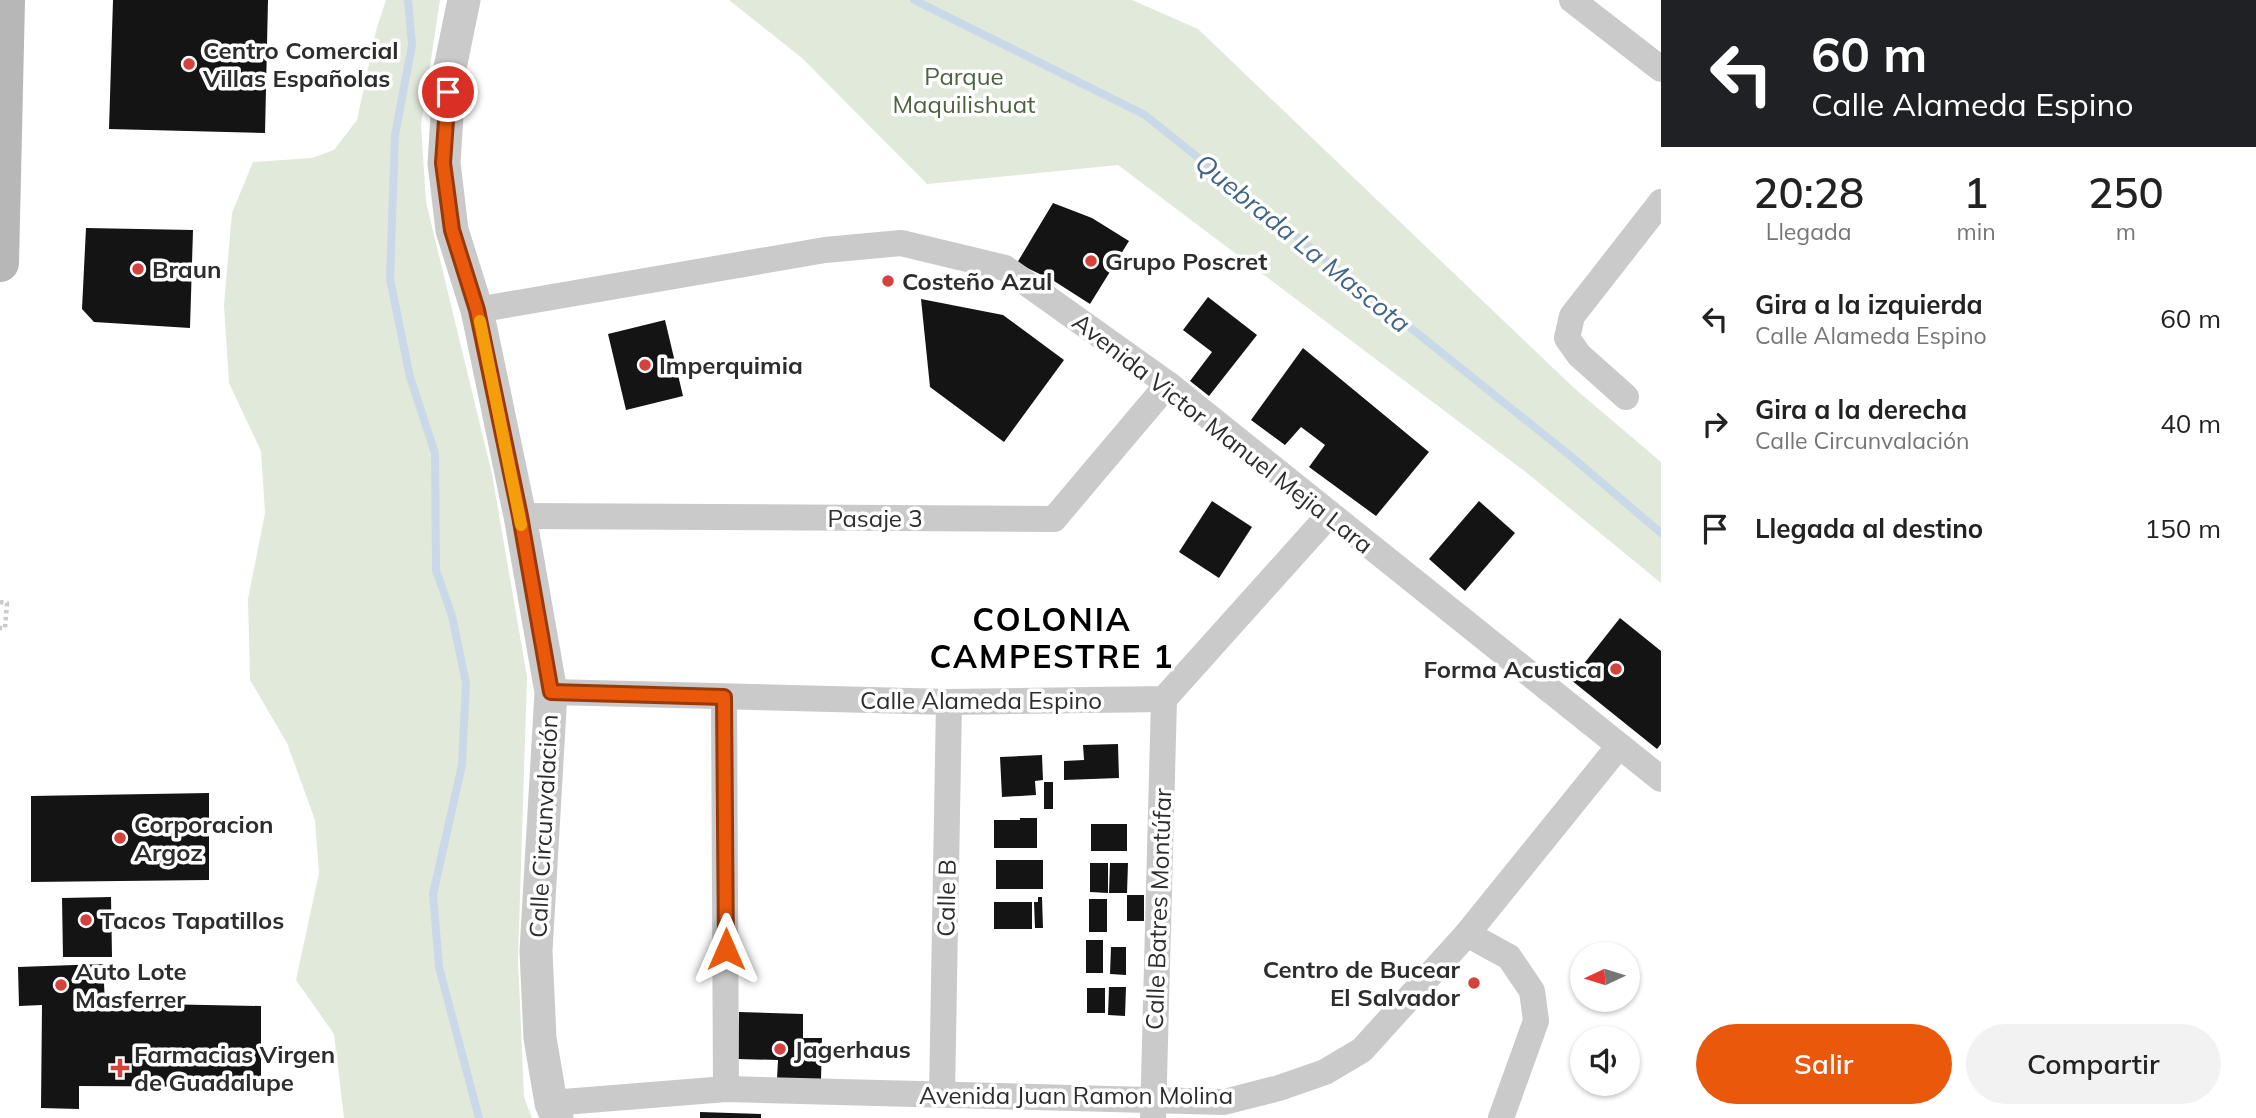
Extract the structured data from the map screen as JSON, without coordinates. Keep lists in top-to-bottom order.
{
  "streets": {
    "street": [
      "Avenida Victor Manuel Mejia Lara",
      "Pasaje 3",
      "Calle Alameda Espino",
      "Calle Circunvalación",
      "Calle B",
      "Calle Batres Montúfar",
      "Avenida Juan Ramon Molina"
    ]
  },
  "crossings": [
    ["Avenida Victor Manuel Mejia Lara", "Pasaje 3"],
    ["Avenida Victor Manuel Mejia Lara", "Calle Circunvalación"],
    ["Avenida Victor Manuel Mejia Lara", "Avenida Juan Ramon Molina"],
    ["Pasaje 3", "Calle Circunvalación"],
    ["Calle Alameda Espino", "Calle Circunvalación"],
    ["Calle Alameda Espino", "Calle B"],
    ["Calle Alameda Espino", "Calle Batres Montúfar"],
    ["Calle Circunvalación", "Avenida Juan Ramon Molina"],
    ["Calle B", "Avenida Juan Ramon Molina"],
    ["Calle Batres Montúfar", "Avenida Juan Ramon Molina"]
  ],
  "districts": ["COLONIA CAMPESTRE 1"],
  "water": ["Quebrada La Mascota"],
  "parks": ["Parque Maquilishuat"],
  "places": {
    "other": [
      "Centro Comercial Villas Españolas",
      "Grupo Poscret",
      "Braun",
      "Costeño Azul",
      "Imperquimia",
      "Forma Acustica",
      "Corporacion Argoz",
      "Tacos Tapatillos",
      "Centro de Bucear El Salvador",
      "Auto Lote Masferrer",
      "Jagerhaus"
    ],
    "health": ["Farmacias Virgen de Guadalupe"]
  },
  "north": "left",
  "page": {
    "turn": ["60 m", "Calle Alameda Espino"],
    "eta": [
      "20:28",
      "Llegada",
      "1",
      "min",
      "250",
      "m"
    ],
    "list": [
      {
        "name": "Gira a la izquierda",
        "note": "Calle Alameda Espino",
        "value": "60 m"
      },
      {
        "name": "Gira a la derecha",
        "note": "Calle Circunvalación",
        "value": "40 m"
      },
      {
        "name": "Llegada al destino",
        "value": "150 m"
      }
    ],
    "buttons": ["Salir", "Compartir"]
  }
}
